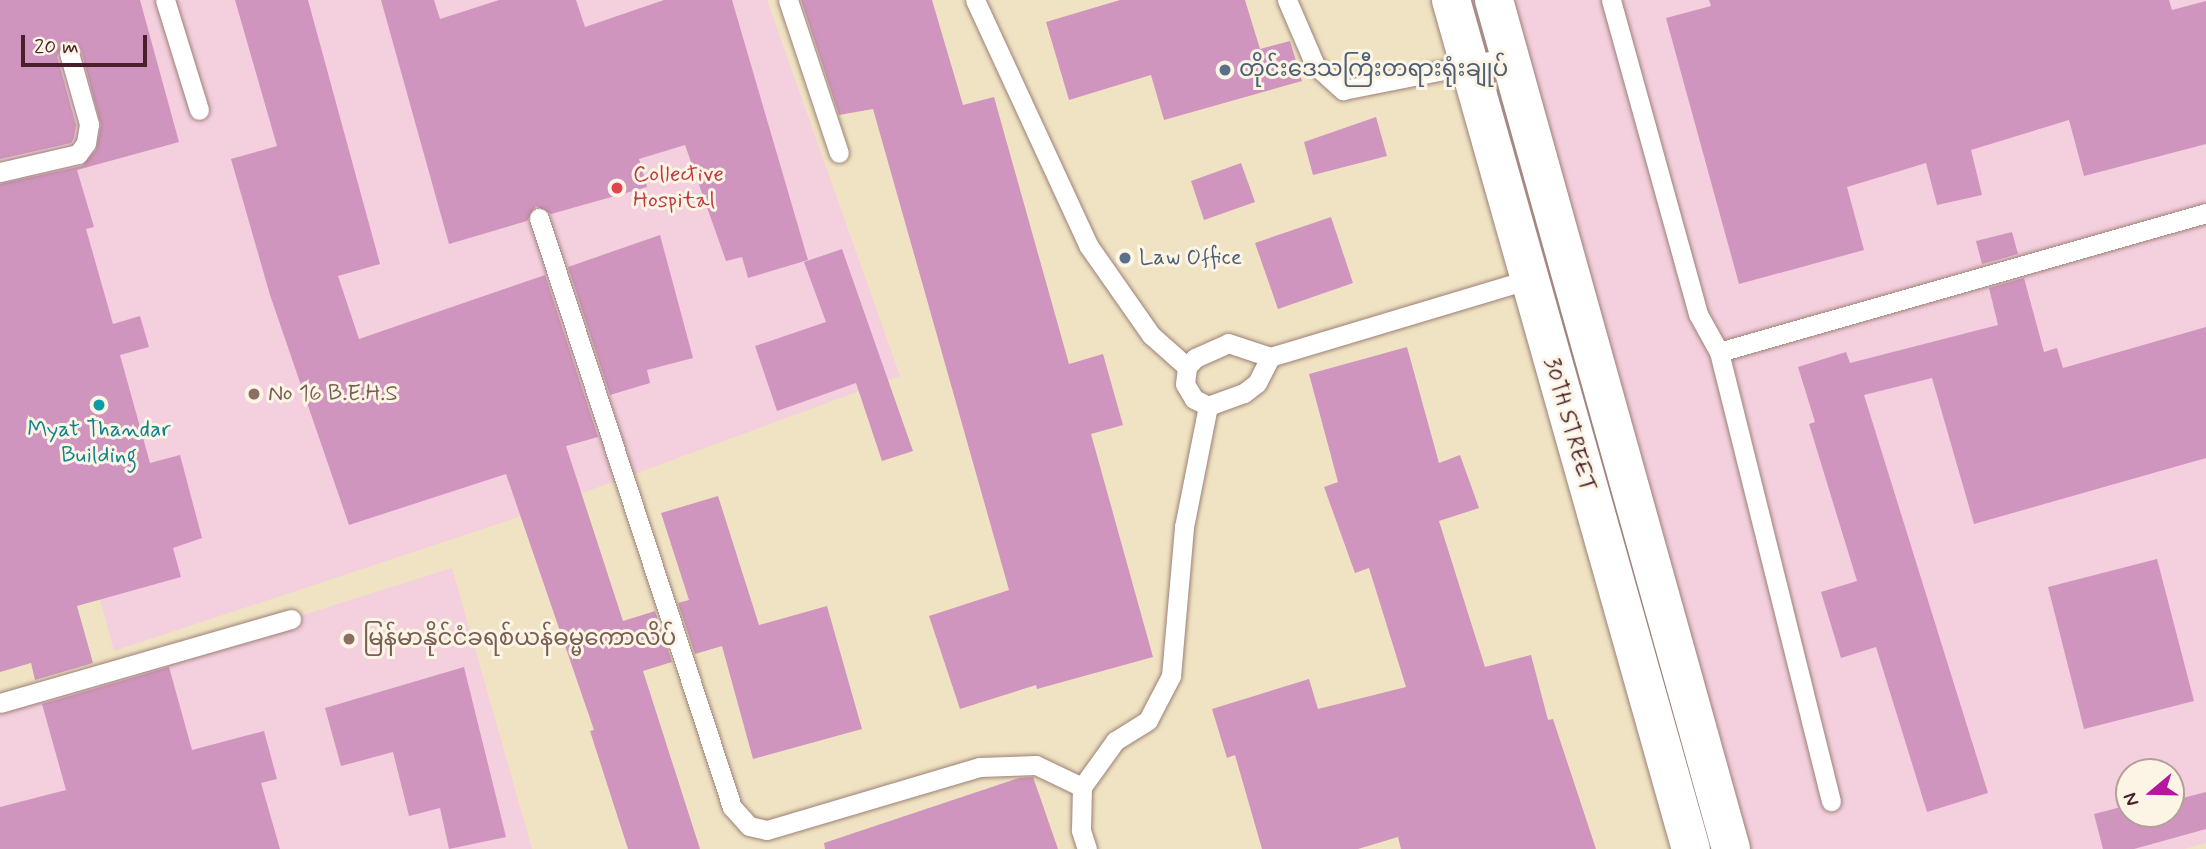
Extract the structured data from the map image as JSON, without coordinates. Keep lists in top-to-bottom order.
{
  "streets": {
    "main road": ["30TH STREET"]
  },
  "places": [
    "တိုင်းဒေသကြီးတရားရုံးချုပ်",
    "Collective Hospital",
    "Law Office",
    "No 16 B.E.H.S",
    "Myat Thandar Building",
    "မြန်မာနိုင်ငံခရစ်ယန်ဓမ္မကောလိပ်"
  ],
  "scale_bar": "20 m",
  "north": "left"
}
